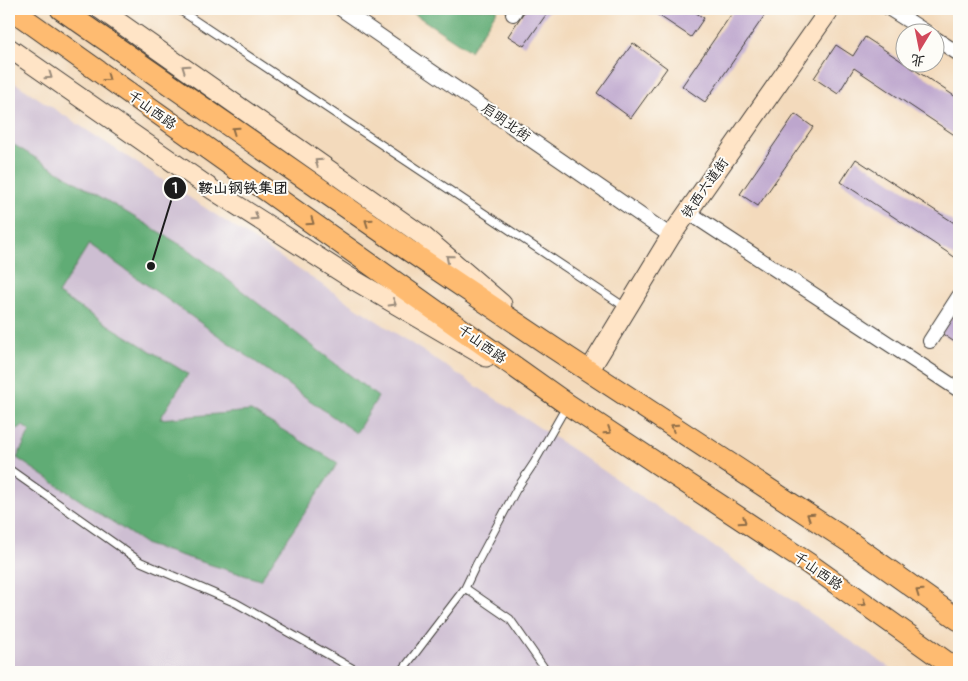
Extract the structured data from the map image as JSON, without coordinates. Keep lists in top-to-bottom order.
{
  "streets": {
    "main road": ["千山西路", "铁西六道街"],
    "street": ["启明北街"]
  },
  "crossings": [
    ["启明北街", "铁西六道街"]
  ],
  "places": ["鞍山钢铁集团"],
  "north": "bottom"
}
